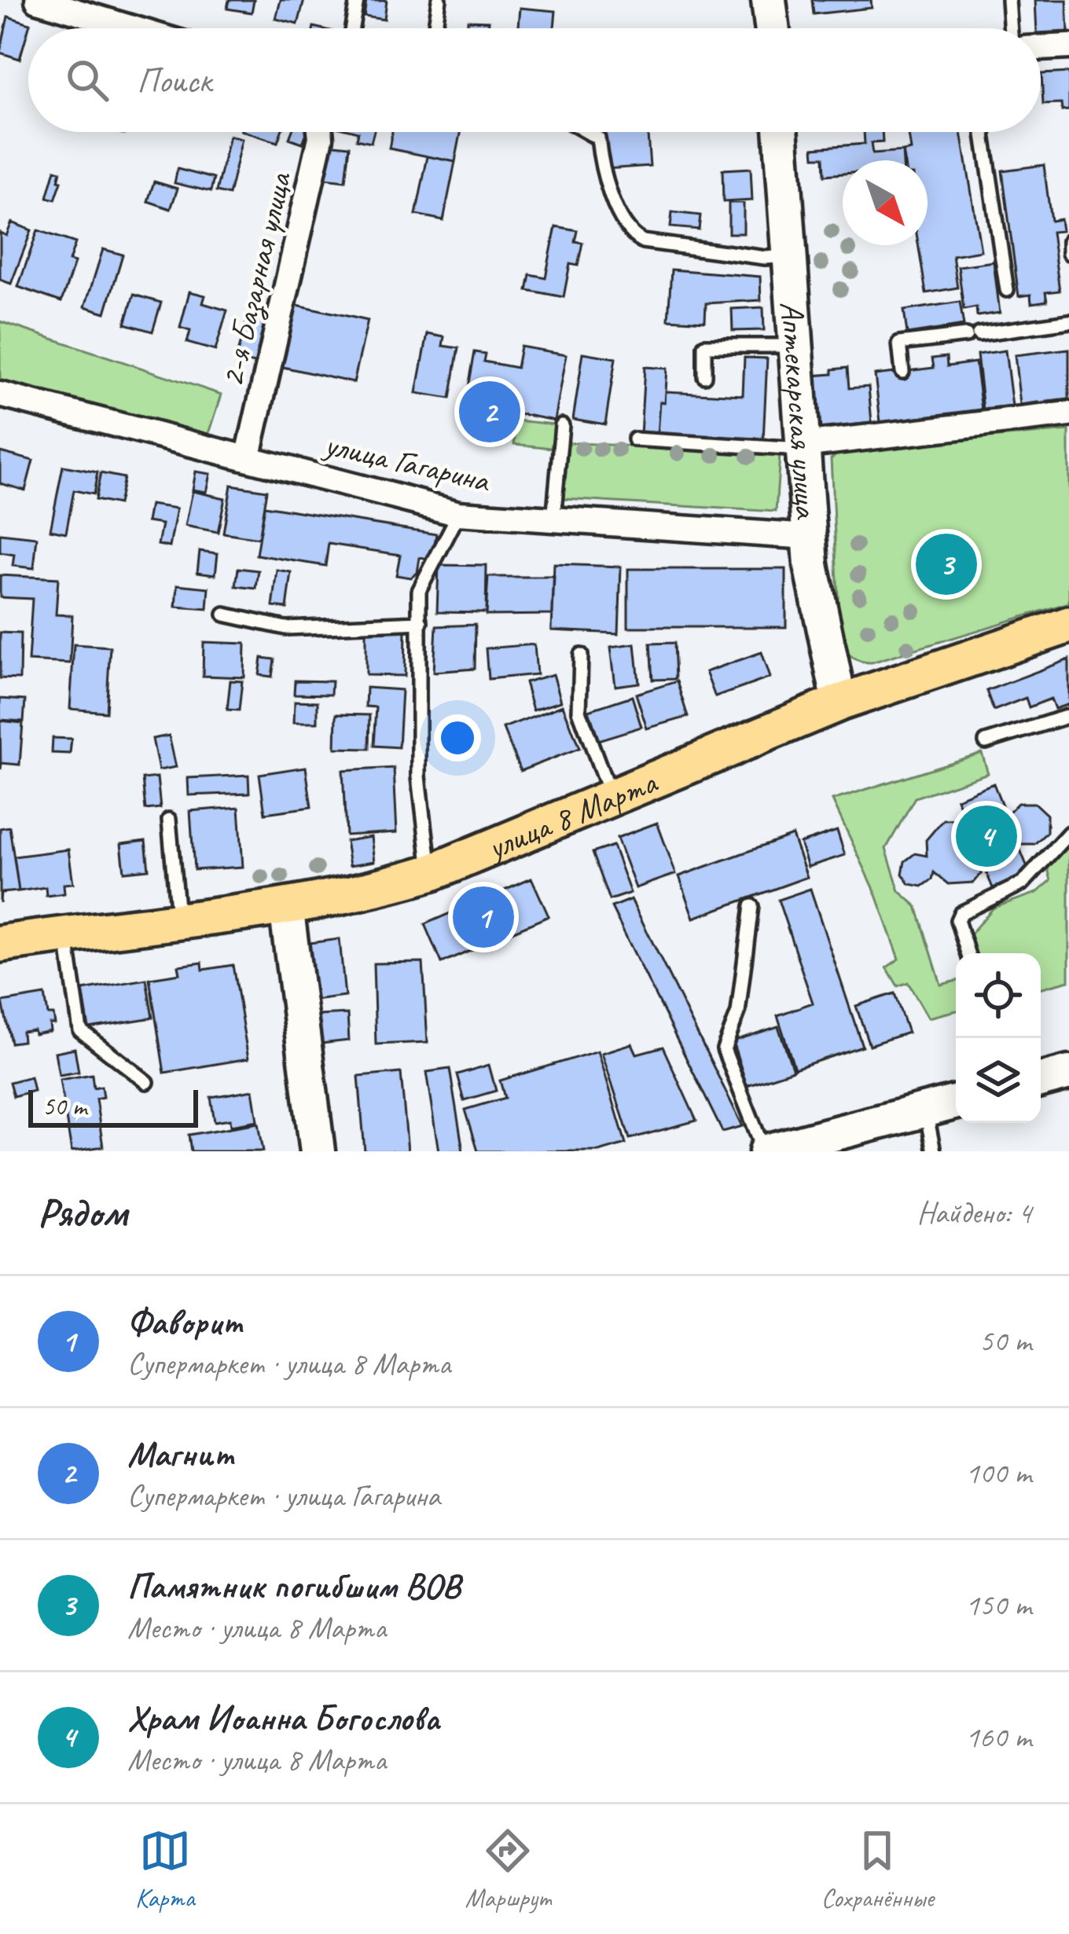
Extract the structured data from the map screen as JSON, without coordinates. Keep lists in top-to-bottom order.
{
  "streets": {
    "main road": ["улица 8 Марта"],
    "street": ["2-я Базарная улица", "Аптекарская улица", "улица Гагарина"]
  },
  "crossings": [
    ["2-я Базарная улица", "улица Гагарина"],
    ["Аптекарская улица", "улица Гагарина"],
    ["Аптекарская улица", "улица 8 Марта"]
  ],
  "scale_bar": "50 m",
  "north": "bottom right",
  "page": {
    "search": "Поиск",
    "pins": [
      "2",
      "3",
      "4",
      "1"
    ],
    "scale": "50 m",
    "heading": ["Рядом", "Найдено: 4"],
    "list": [
      {
        "mark": "1",
        "name": "Фаворит",
        "note": "Супермаркет · улица 8 Марта",
        "value": "50 m"
      },
      {
        "mark": "2",
        "name": "Магнит",
        "note": "Супермаркет · улица Гагарина",
        "value": "100 m"
      },
      {
        "mark": "3",
        "name": "Памятник погибшим ВОВ",
        "note": "Место · улица 8 Марта",
        "value": "150 m"
      },
      {
        "mark": "4",
        "name": "Храм Иоанна Богослова",
        "note": "Место · улица 8 Марта",
        "value": "160 m"
      }
    ],
    "nav": ["Карта", "Маршрут", "Сохранённые"]
  }
}
